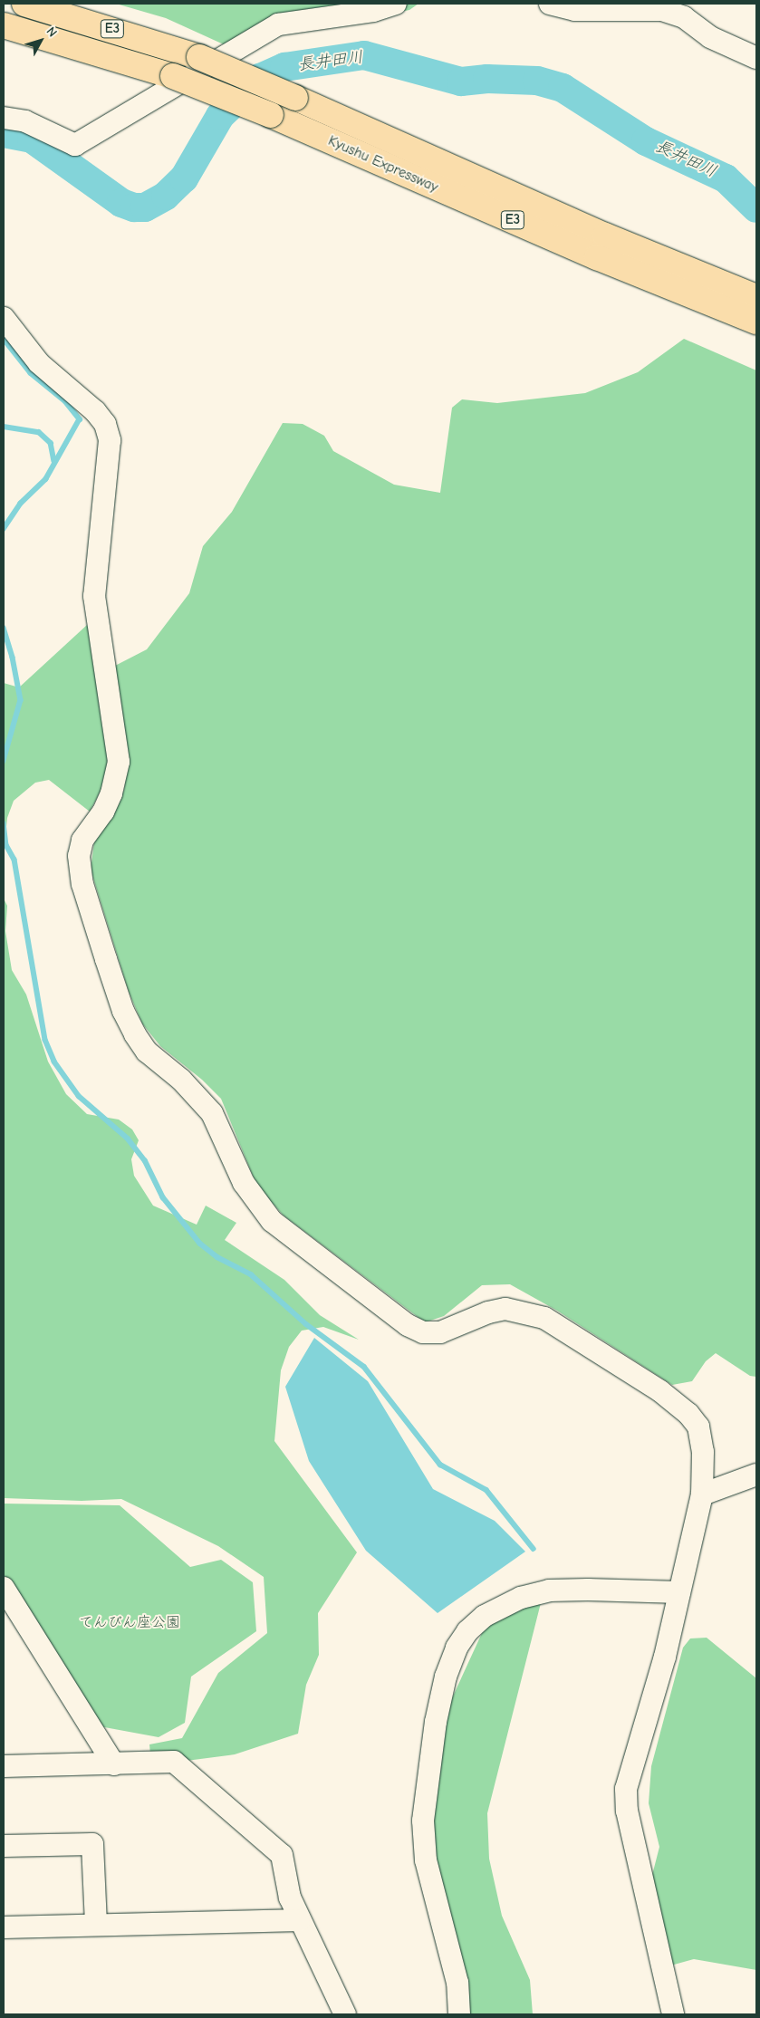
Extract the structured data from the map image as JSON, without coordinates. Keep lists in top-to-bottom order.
{
  "streets": {
    "highway": ["E3", "Kyushu Expressway"]
  },
  "water": ["長井田川"],
  "parks": ["てんびん座公園"],
  "north": "top right"
}
